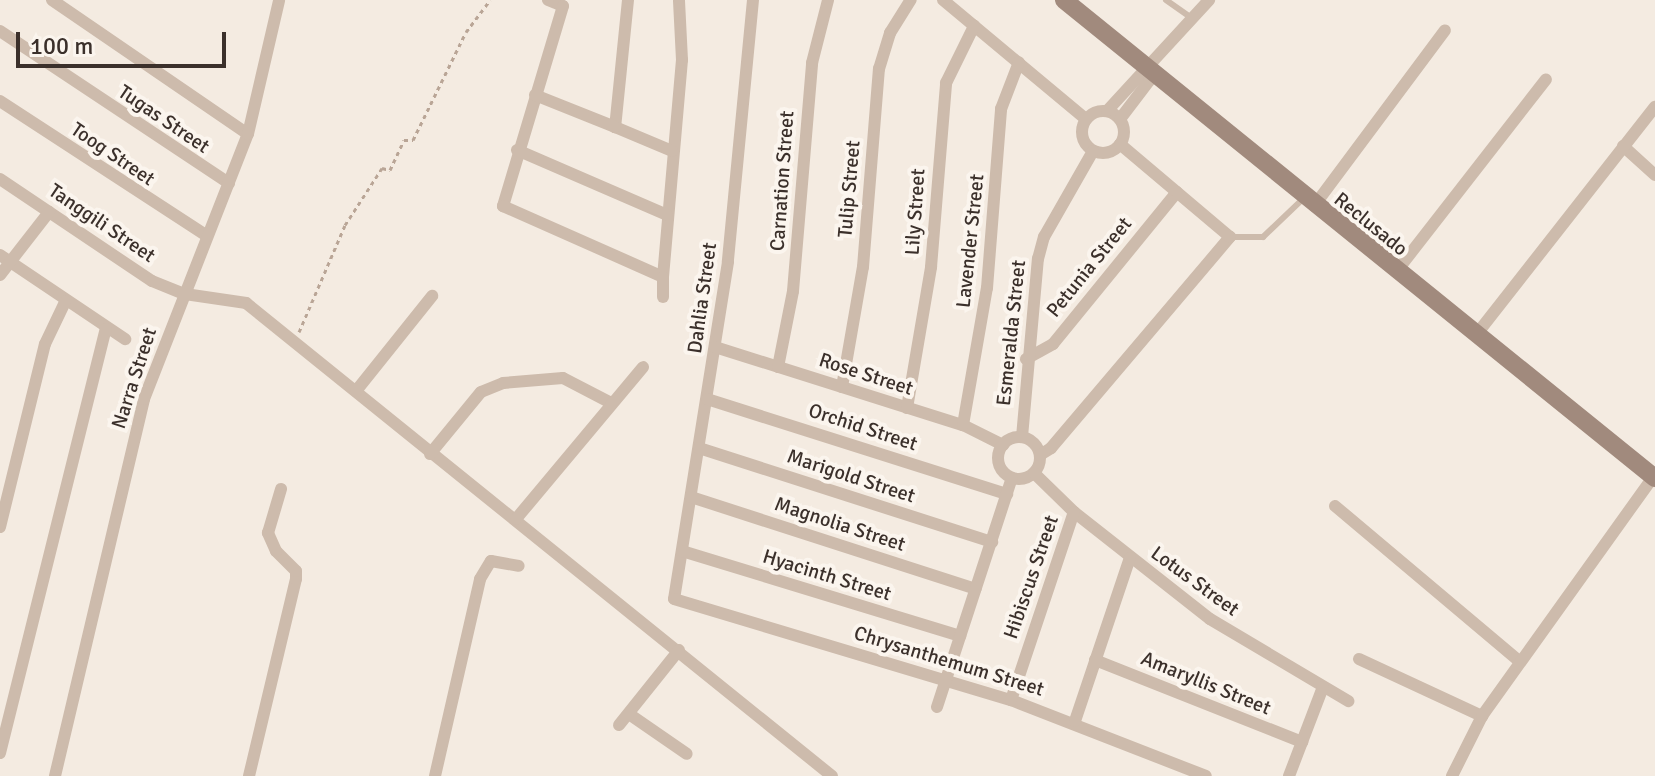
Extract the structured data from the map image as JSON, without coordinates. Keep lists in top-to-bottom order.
{
  "streets": {
    "street": [
      "Tugas Street",
      "Toog Street",
      "Carnation Street",
      "Tulip Street",
      "Lily Street",
      "Tanggili Street",
      "Reclusado",
      "Lavender Street",
      "Petunia Street",
      "Dahlia Street",
      "Esmeralda Street",
      "Rose Street",
      "Narra Street",
      "Orchid Street",
      "Marigold Street",
      "Magnolia Street",
      "Hyacinth Street",
      "Hibiscus Street",
      "Lotus Street",
      "Chrysanthemum Street",
      "Amaryllis Street"
    ]
  },
  "crossings": [
    ["Tugas Street", "Narra Street"],
    ["Toog Street", "Narra Street"],
    ["Carnation Street", "Rose Street"],
    ["Tulip Street", "Rose Street"],
    ["Lily Street", "Rose Street"],
    ["Tanggili Street", "Narra Street"],
    ["Lavender Street", "Rose Street"],
    ["Petunia Street", "Esmeralda Street"],
    ["Dahlia Street", "Rose Street"],
    ["Dahlia Street", "Orchid Street"],
    ["Dahlia Street", "Marigold Street"],
    ["Dahlia Street", "Magnolia Street"],
    ["Dahlia Street", "Hyacinth Street"],
    ["Dahlia Street", "Chrysanthemum Street"],
    ["Esmeralda Street", "Rose Street"],
    ["Esmeralda Street", "Lotus Street"],
    ["Rose Street", "Lotus Street"],
    ["Hibiscus Street", "Lotus Street"],
    ["Hibiscus Street", "Chrysanthemum Street"]
  ],
  "scale_bar": "100 m"
}
